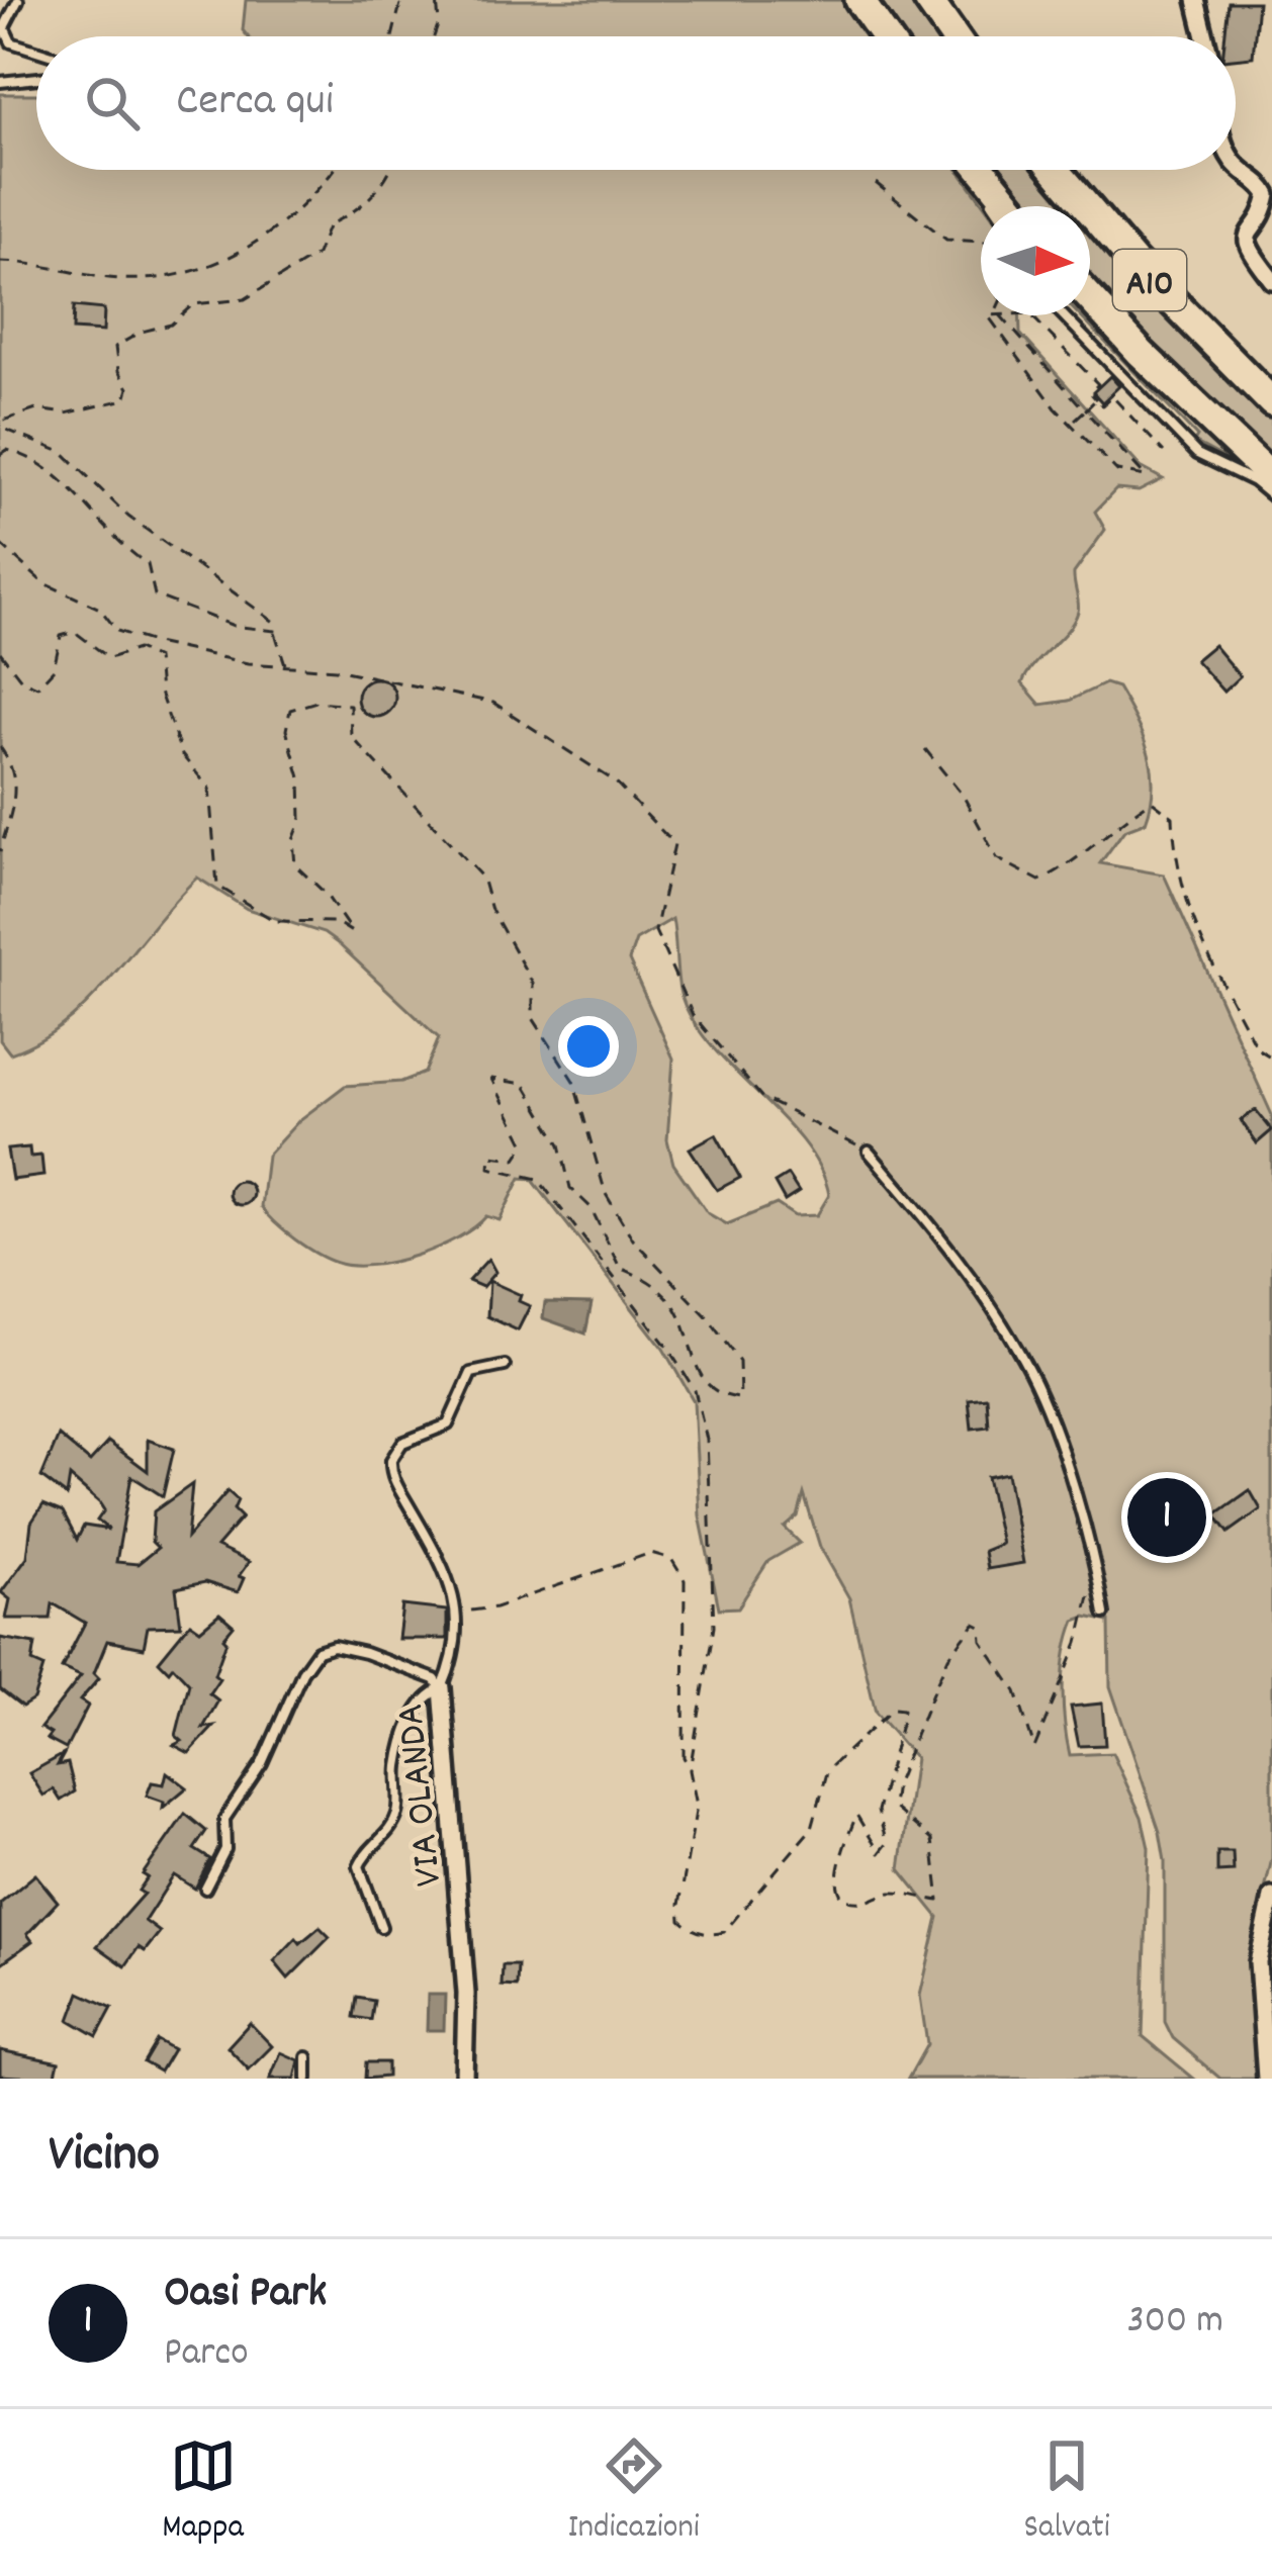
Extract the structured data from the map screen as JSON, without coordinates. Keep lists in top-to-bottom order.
{
  "streets": {
    "highway": ["A10"],
    "street": ["VIA OLANDA"]
  },
  "north": "right",
  "page": {
    "search": "Cerca qui",
    "pins": "1",
    "heading": "Vicino",
    "list": [
      {
        "mark": "1",
        "name": "Oasi Park",
        "note": "Parco",
        "value": "300 m"
      }
    ],
    "nav": ["Mappa", "Indicazioni", "Salvati"]
  }
}
